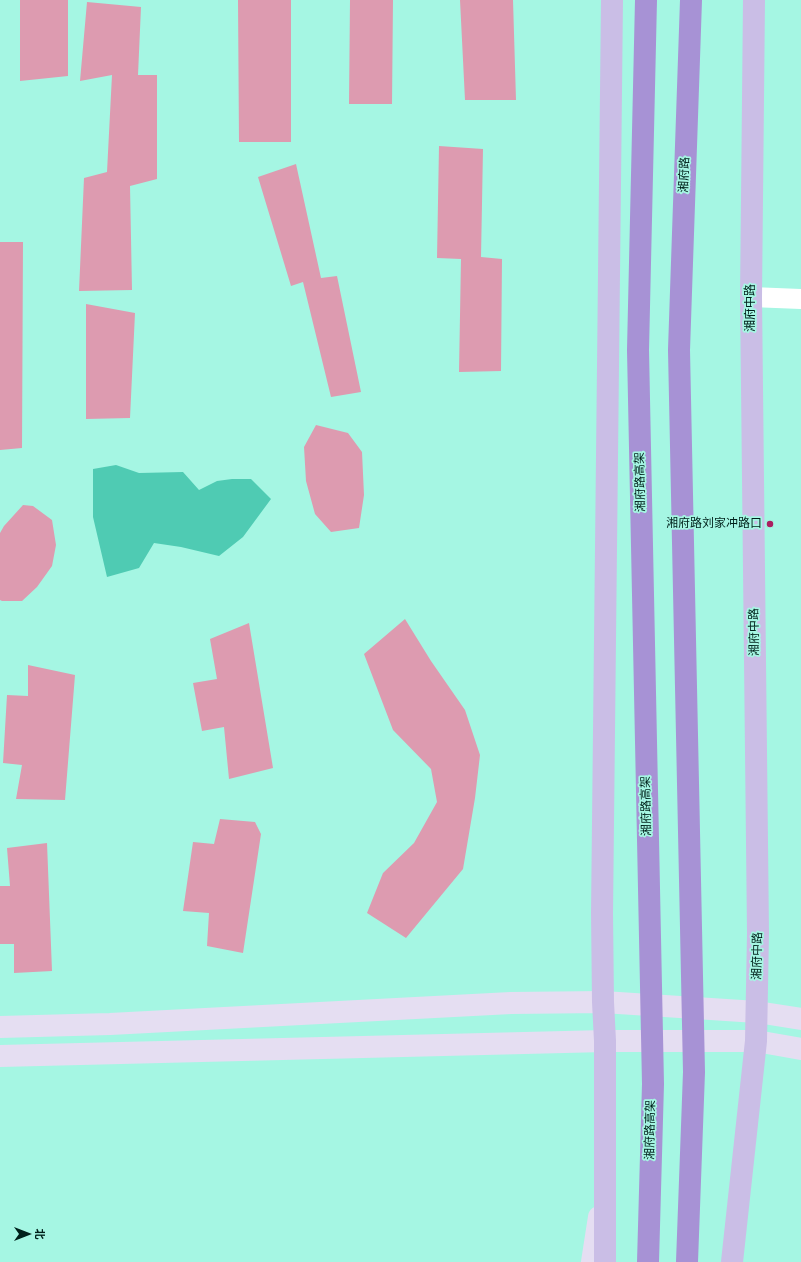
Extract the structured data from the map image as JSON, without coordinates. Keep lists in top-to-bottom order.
{
  "streets": {
    "highway": ["湘府路", "湘府路高架"],
    "main road": ["湘府中路"]
  },
  "places": ["湘府路刘家冲路口"],
  "north": "right"
}
